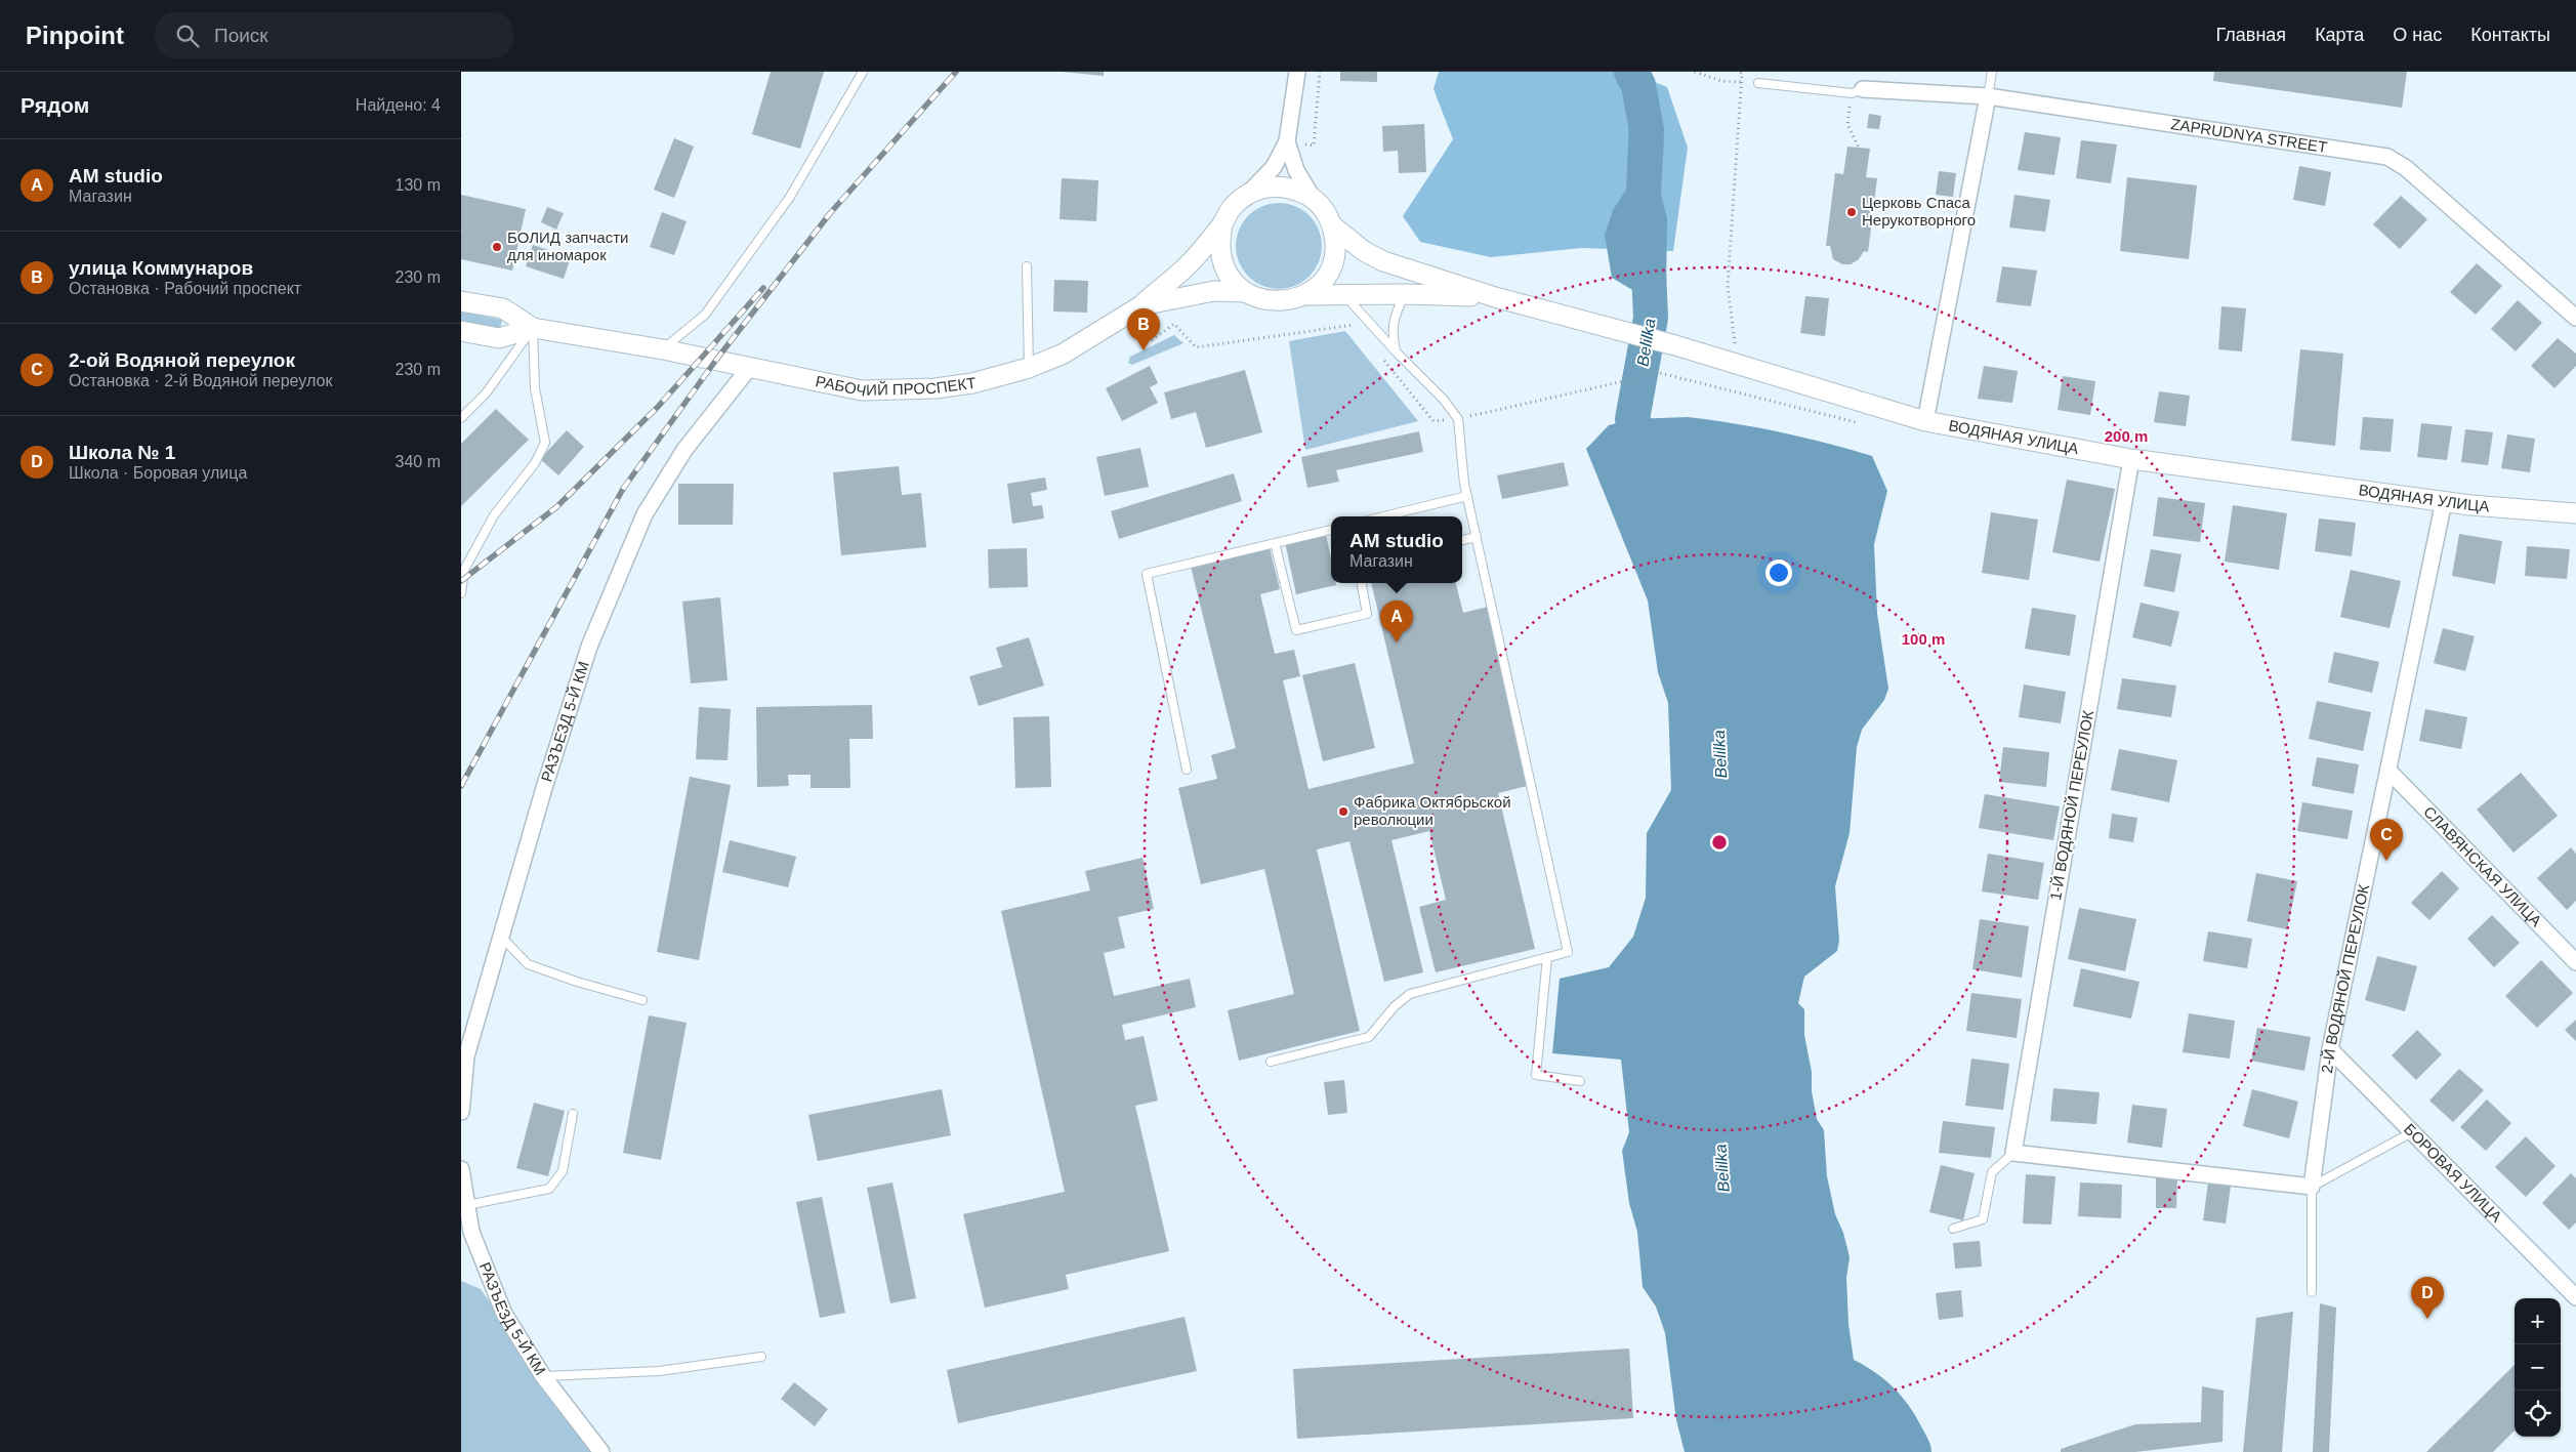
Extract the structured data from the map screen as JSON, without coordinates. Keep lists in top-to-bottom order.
{
  "streets": {
    "street": [
      "ZAPRUDNYA STREET",
      "РАБОЧИЙ ПРОСПЕКТ",
      "ВОДЯНАЯ УЛИЦА",
      "РАЗЪЕЗД 5-Й КМ",
      "1-Й ВОДЯНОЙ ПЕРЕУЛОК",
      "СЛАВЯНСКАЯ УЛИЦА",
      "2-Й ВОДЯНОЙ ПЕРЕУЛОК",
      "БОРОВАЯ УЛИЦА"
    ]
  },
  "crossings": [
    ["РАБОЧИЙ ПРОСПЕКТ", "РАЗЪЕЗД 5-Й КМ"],
    ["ВОДЯНАЯ УЛИЦА", "1-Й ВОДЯНОЙ ПЕРЕУЛОК"],
    ["ВОДЯНАЯ УЛИЦА", "2-Й ВОДЯНОЙ ПЕРЕУЛОК"],
    ["СЛАВЯНСКАЯ УЛИЦА", "2-Й ВОДЯНОЙ ПЕРЕУЛОК"],
    ["2-Й ВОДЯНОЙ ПЕРЕУЛОК", "БОРОВАЯ УЛИЦА"]
  ],
  "water": ["Belilka"],
  "places": ["Церковь Спаса Нерукотворного", "БОЛИД запчасти для иномарок", "Фабрика Октябрьской революции"],
  "page": {
    "header": "Pinpoint",
    "search": "Поиск",
    "nav": [
      "Главная",
      "Карта",
      "О нас",
      "Контакты"
    ],
    "heading": ["Рядом", "Найдено: 4"],
    "list": [
      {
        "mark": "A",
        "name": "AM studio",
        "note": "Магазин",
        "value": "130 m"
      },
      {
        "mark": "B",
        "name": "улица Коммунаров",
        "note": "Остановка · Рабочий проспект",
        "value": "230 m"
      },
      {
        "mark": "C",
        "name": "2-ой Водяной переулок",
        "note": "Остановка · 2-й Водяной переулок",
        "value": "230 m"
      },
      {
        "mark": "D",
        "name": "Школа № 1",
        "note": "Школа · Боровая улица",
        "value": "340 m"
      }
    ],
    "pins": [
      "B",
      "A",
      "C",
      "D"
    ],
    "popup": ["AM studio", "Магазин"],
    "map_buttons": ["+", "−"]
  },
  "rings": ["200 m", "100 m"]
}
